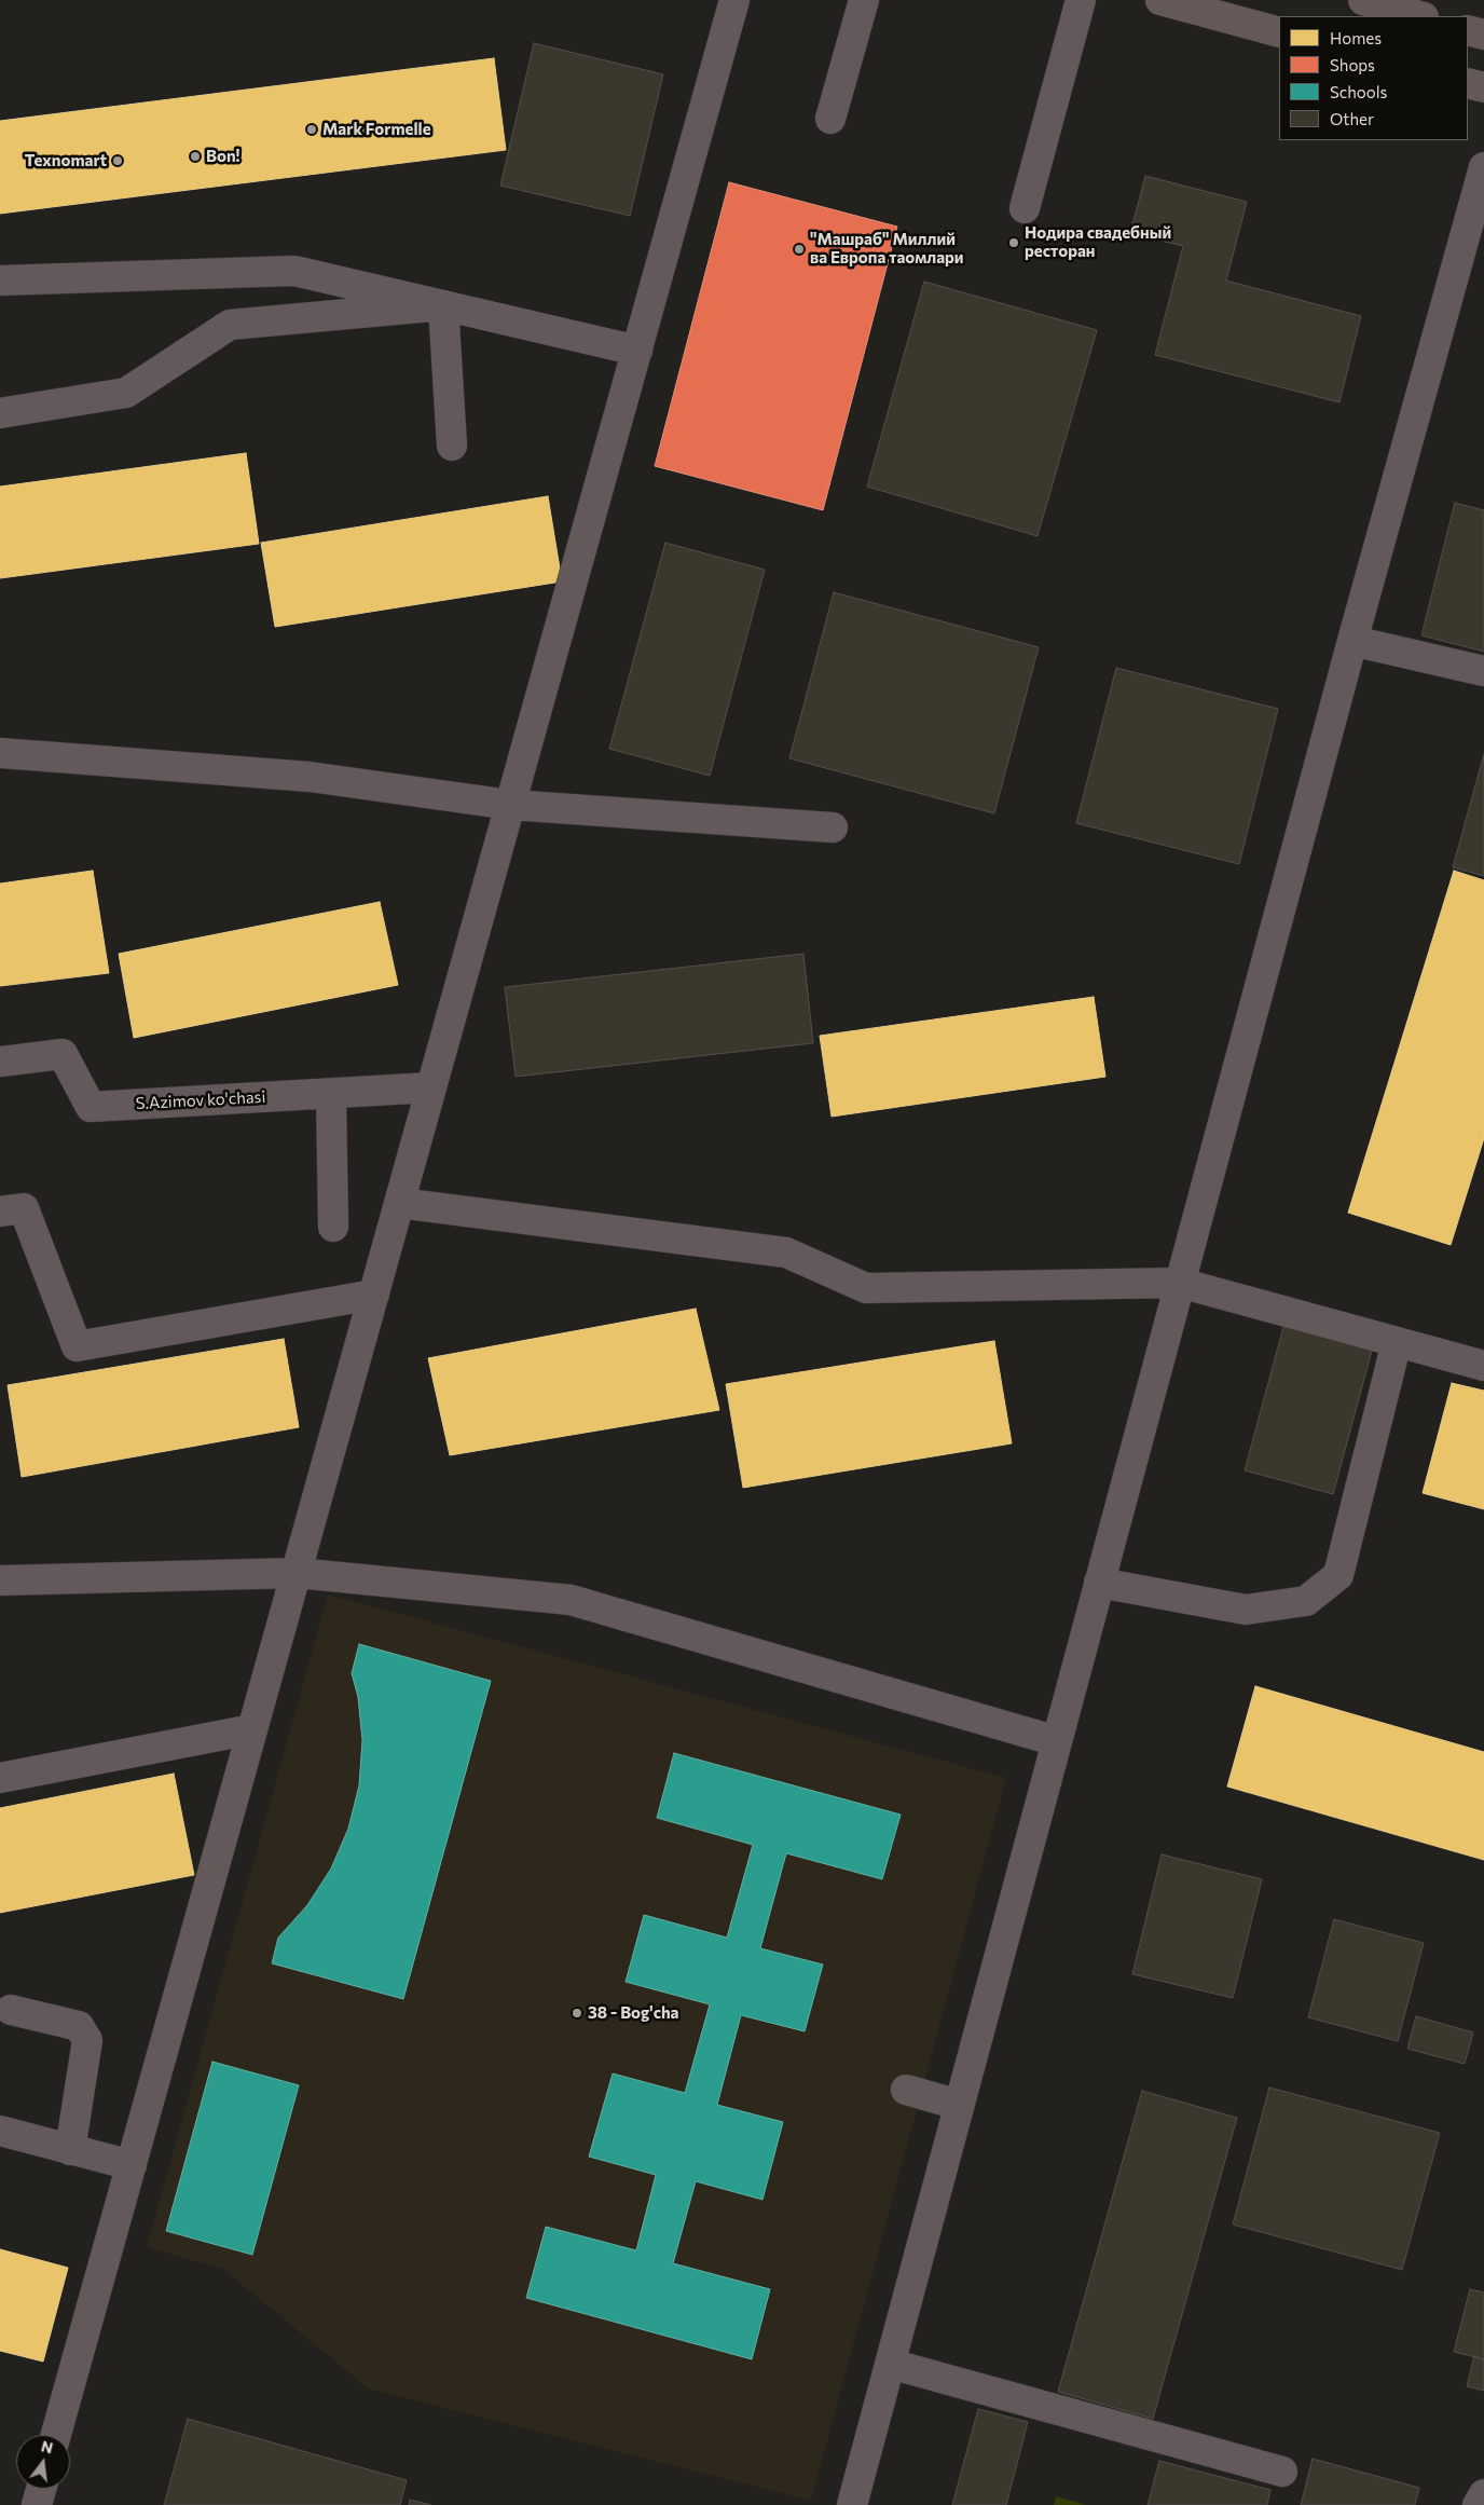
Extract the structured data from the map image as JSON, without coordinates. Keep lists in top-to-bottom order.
{
  "streets": {
    "street": ["S.Azimov ko'chasi"]
  },
  "places": [
    "Mark Formelle",
    "Bon!",
    "Texnomart",
    "Нодира свадебный ресторан",
    "\"Машраб\" Миллий ва Европа таомлари",
    "38 - Bog'cha"
  ],
  "legend": [
    "Homes",
    "Shops",
    "Schools",
    "Other"
  ],
  "north": "top"
}
